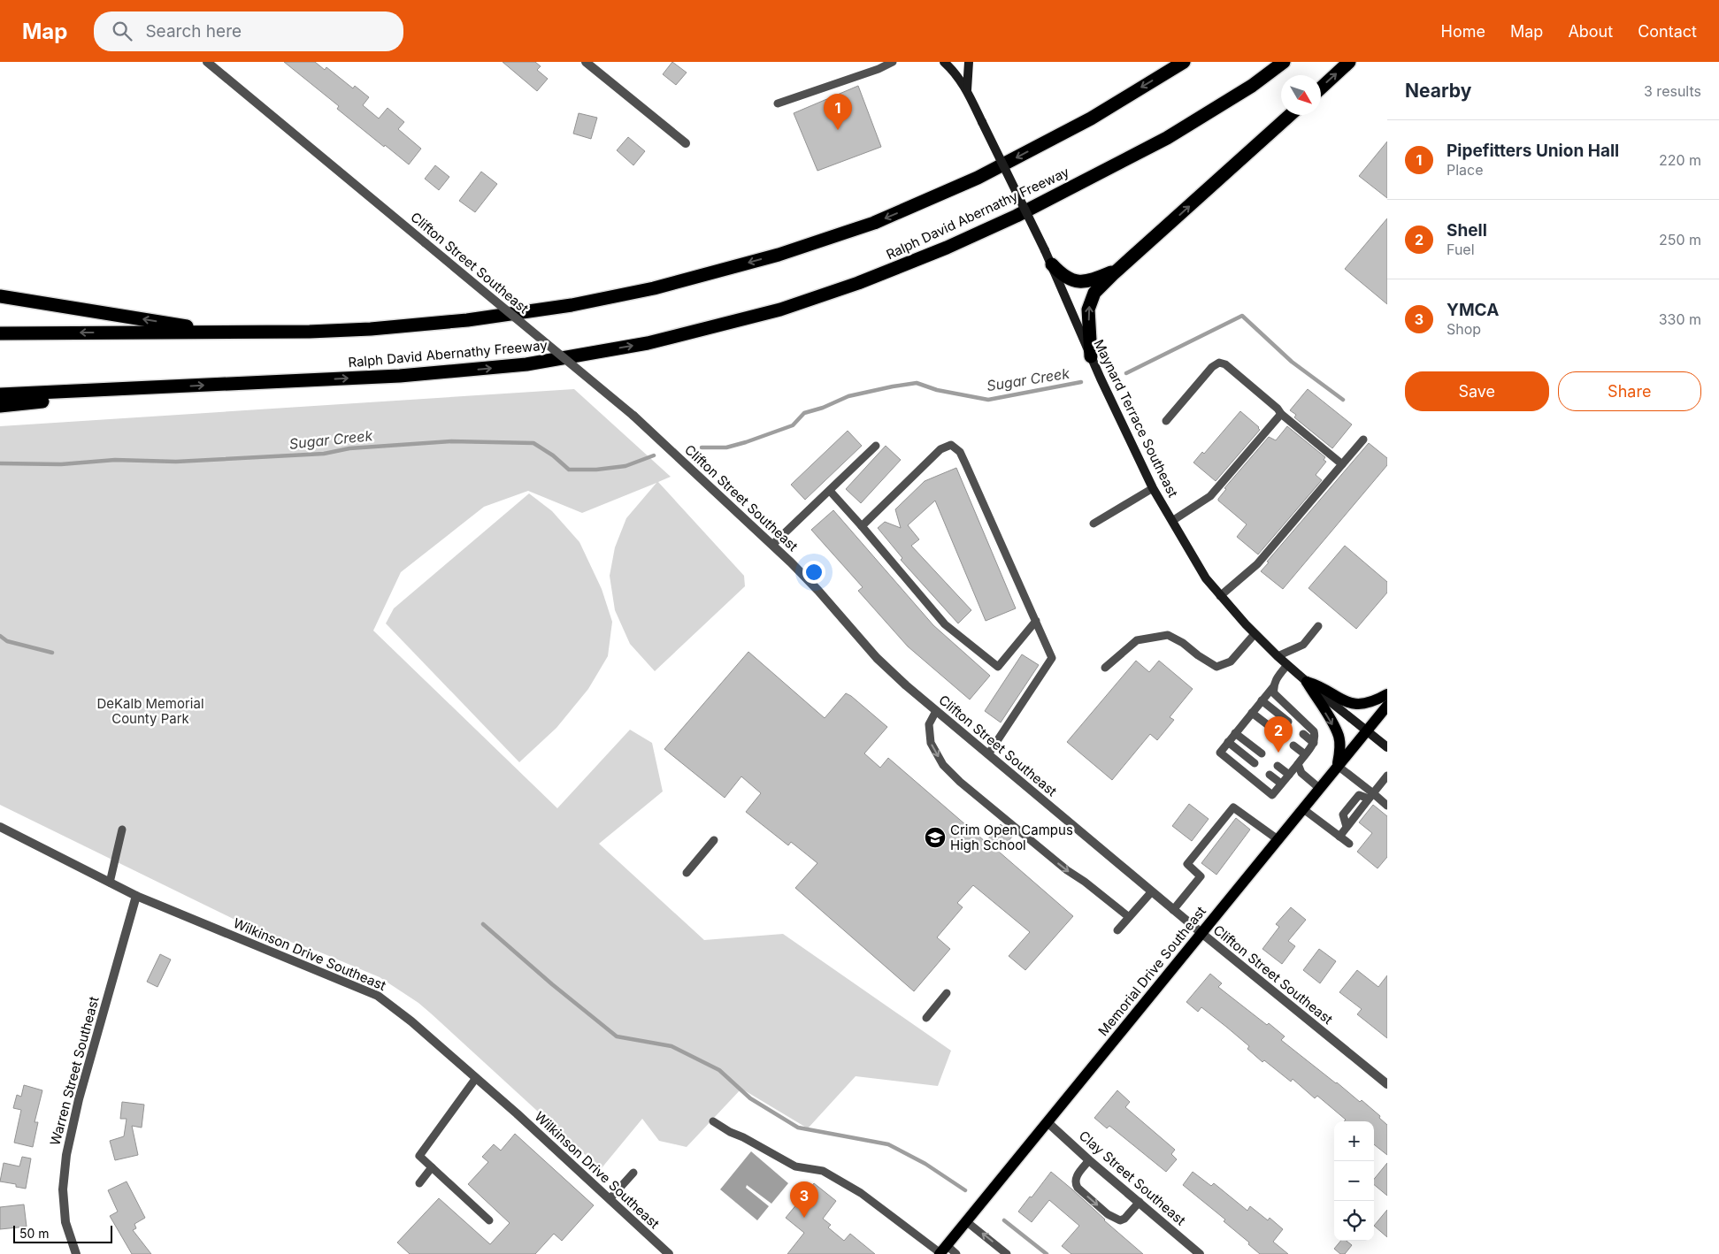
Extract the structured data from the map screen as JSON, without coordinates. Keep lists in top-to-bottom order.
{
  "streets": {
    "highway": ["Ralph David Abernathy Freeway"],
    "main road": ["Memorial Drive Southeast"],
    "street": [
      "Clifton Street Southeast",
      "Maynard Terrace Southeast",
      "Wilkinson Drive Southeast",
      "Warren Street Southeast",
      "Clay Street Southeast"
    ]
  },
  "crossings": [
    ["Clifton Street Southeast", "Memorial Drive Southeast"],
    ["Maynard Terrace Southeast", "Memorial Drive Southeast"],
    ["Wilkinson Drive Southeast", "Warren Street Southeast"],
    ["Memorial Drive Southeast", "Clay Street Southeast"]
  ],
  "water": ["Sugar Creek"],
  "parks": ["DeKalb Memorial County Park"],
  "places": {
    "school or university": ["Crim Open Campus High School"]
  },
  "scale_bar": "50 m",
  "north": "bottom right",
  "page": {
    "header": "Map",
    "search": "Search here",
    "nav": [
      "Home",
      "Map",
      "About",
      "Contact"
    ],
    "heading": ["Nearby", "3 results"],
    "pins": ["1", "2", "3"],
    "list": [
      {
        "mark": "1",
        "name": "Pipefitters Union Hall",
        "note": "Place",
        "value": "220 m"
      },
      {
        "mark": "2",
        "name": "Shell",
        "note": "Fuel",
        "value": "250 m"
      },
      {
        "mark": "3",
        "name": "YMCA",
        "note": "Shop",
        "value": "330 m"
      }
    ],
    "buttons": ["Save", "Share"],
    "map_buttons": ["+", "−"],
    "scale": "50 m"
  }
}
